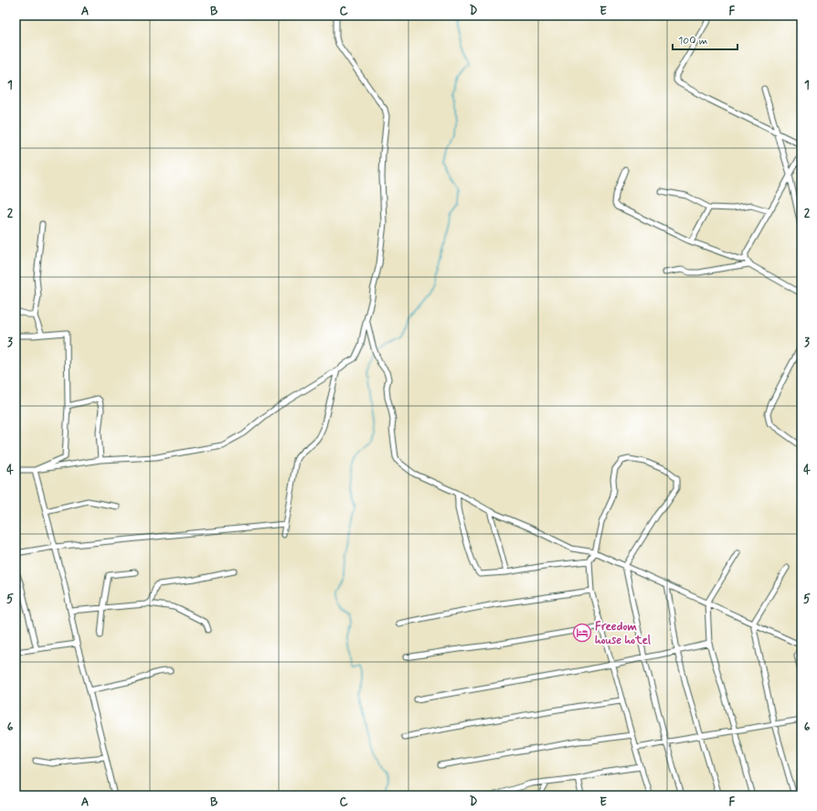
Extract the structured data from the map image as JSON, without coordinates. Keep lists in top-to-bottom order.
{
  "places": {
    "hotel": ["Freedom house hotel"]
  },
  "scale_bar": "100 m",
  "grid": {
    "columns": [
      "A",
      "B",
      "C",
      "D",
      "E",
      "F"
    ],
    "rows": [
      "1",
      "2",
      "3",
      "4",
      "5",
      "6"
    ]
  }
}
